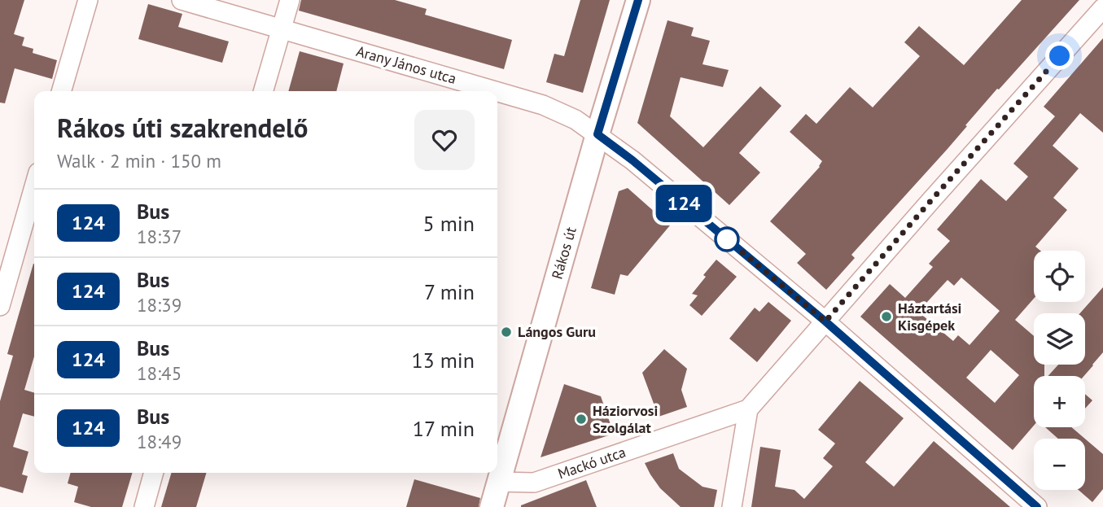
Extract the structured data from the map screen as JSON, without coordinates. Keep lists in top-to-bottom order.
{
  "streets": {
    "street": ["Arany János utca", "Rákos út", "Mackó utca"]
  },
  "crossings": [
    ["Arany János utca", "Rákos út"],
    ["Rákos út", "Mackó utca"]
  ],
  "places": ["Háztartási Kisgépek", "Lángos Guru", "Háziorvosi Szolgálat"],
  "lines": ["bus line 124"],
  "page": {
    "on_map": "124",
    "heading": ["Rákos úti szakrendelő", "Walk · 2 min · 150 m"],
    "list": [
      {
        "mark": "124",
        "name": "Bus",
        "note": "18:37",
        "value": "5 min"
      },
      {
        "mark": "124",
        "name": "Bus",
        "note": "18:39",
        "value": "7 min"
      },
      {
        "mark": "124",
        "name": "Bus",
        "note": "18:45",
        "value": "13 min"
      },
      {
        "mark": "124",
        "name": "Bus",
        "note": "18:49",
        "value": "17 min"
      }
    ],
    "map_buttons": ["+", "−"]
  }
}
